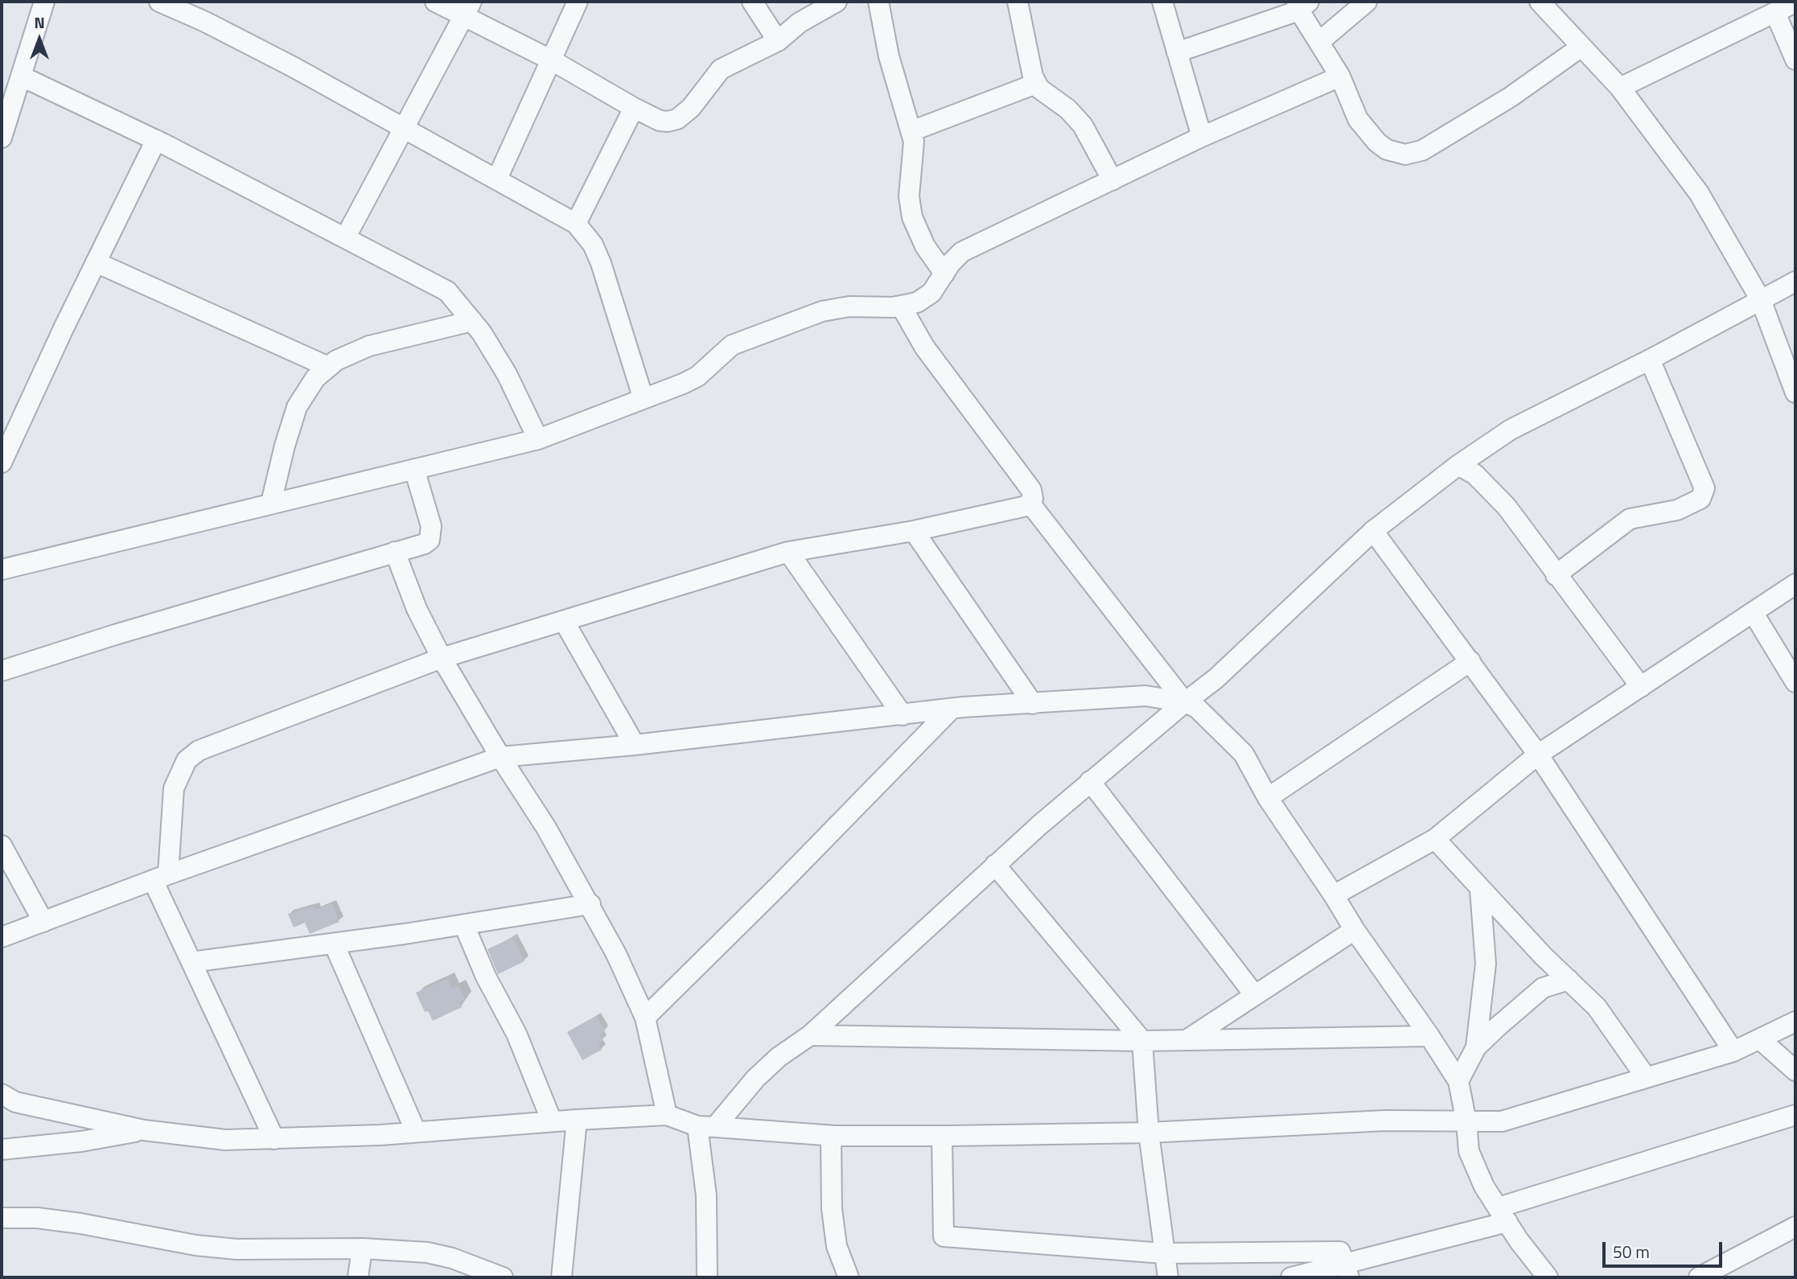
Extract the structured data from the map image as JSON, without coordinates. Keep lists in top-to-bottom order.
{
  "scale_bar": "50 m",
  "north": "top"
}
